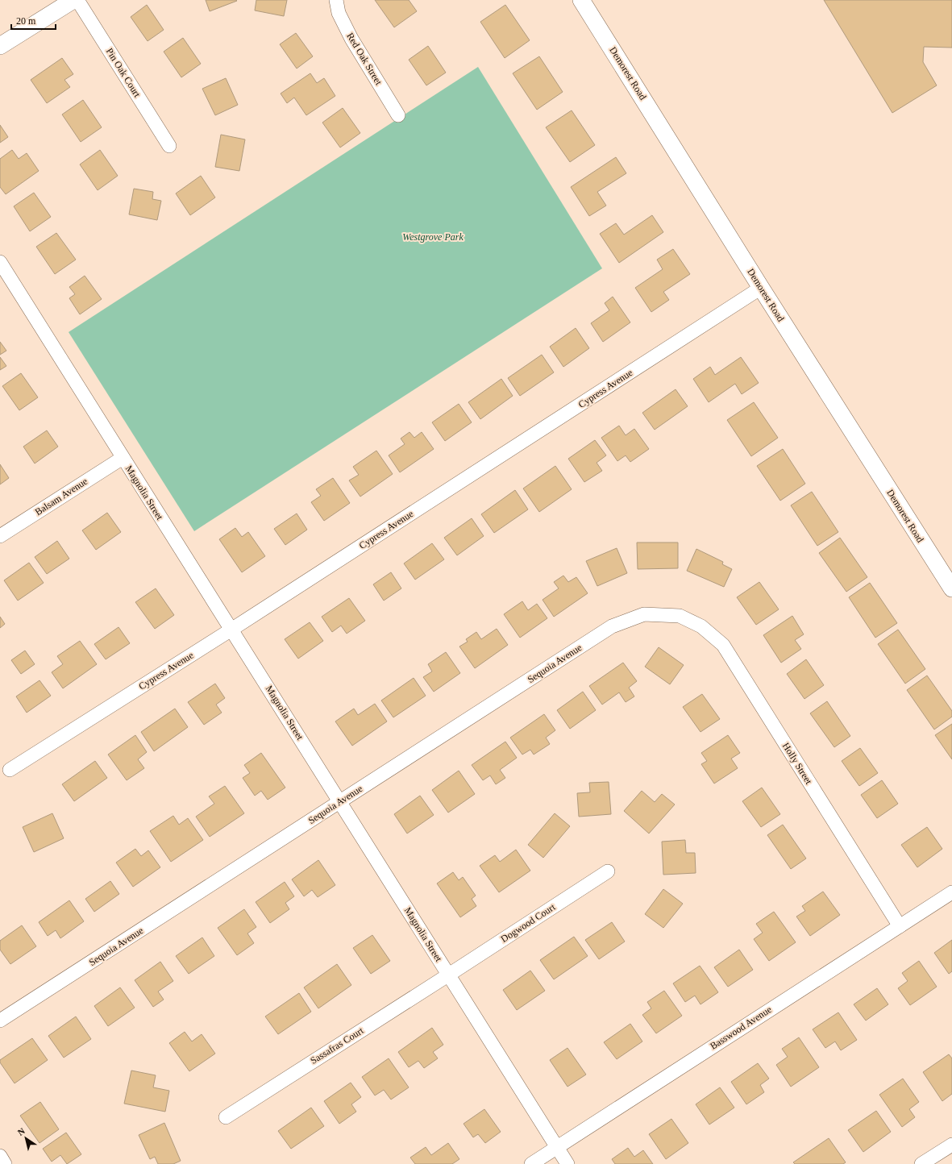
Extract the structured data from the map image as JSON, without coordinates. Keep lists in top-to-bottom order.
{
  "streets": {
    "street": [
      "Red Oak Street",
      "Pin Oak Court",
      "Demorest Road",
      "Cypress Avenue",
      "Magnolia Street",
      "Balsam Avenue",
      "Sequoia Avenue",
      "Holly Street",
      "Dogwood Court",
      "Basswood Avenue",
      "Sassafras Court"
    ]
  },
  "crossings": [
    ["Demorest Road", "Cypress Avenue"],
    ["Cypress Avenue", "Magnolia Street"],
    ["Magnolia Street", "Balsam Avenue"],
    ["Magnolia Street", "Sequoia Avenue"],
    ["Magnolia Street", "Dogwood Court"],
    ["Magnolia Street", "Basswood Avenue"],
    ["Magnolia Street", "Sassafras Court"],
    ["Sequoia Avenue", "Holly Street"],
    ["Holly Street", "Basswood Avenue"],
    ["Dogwood Court", "Sassafras Court"]
  ],
  "parks": ["Westgrove Park"],
  "scale_bar": "20 m",
  "north": "top left"
}
